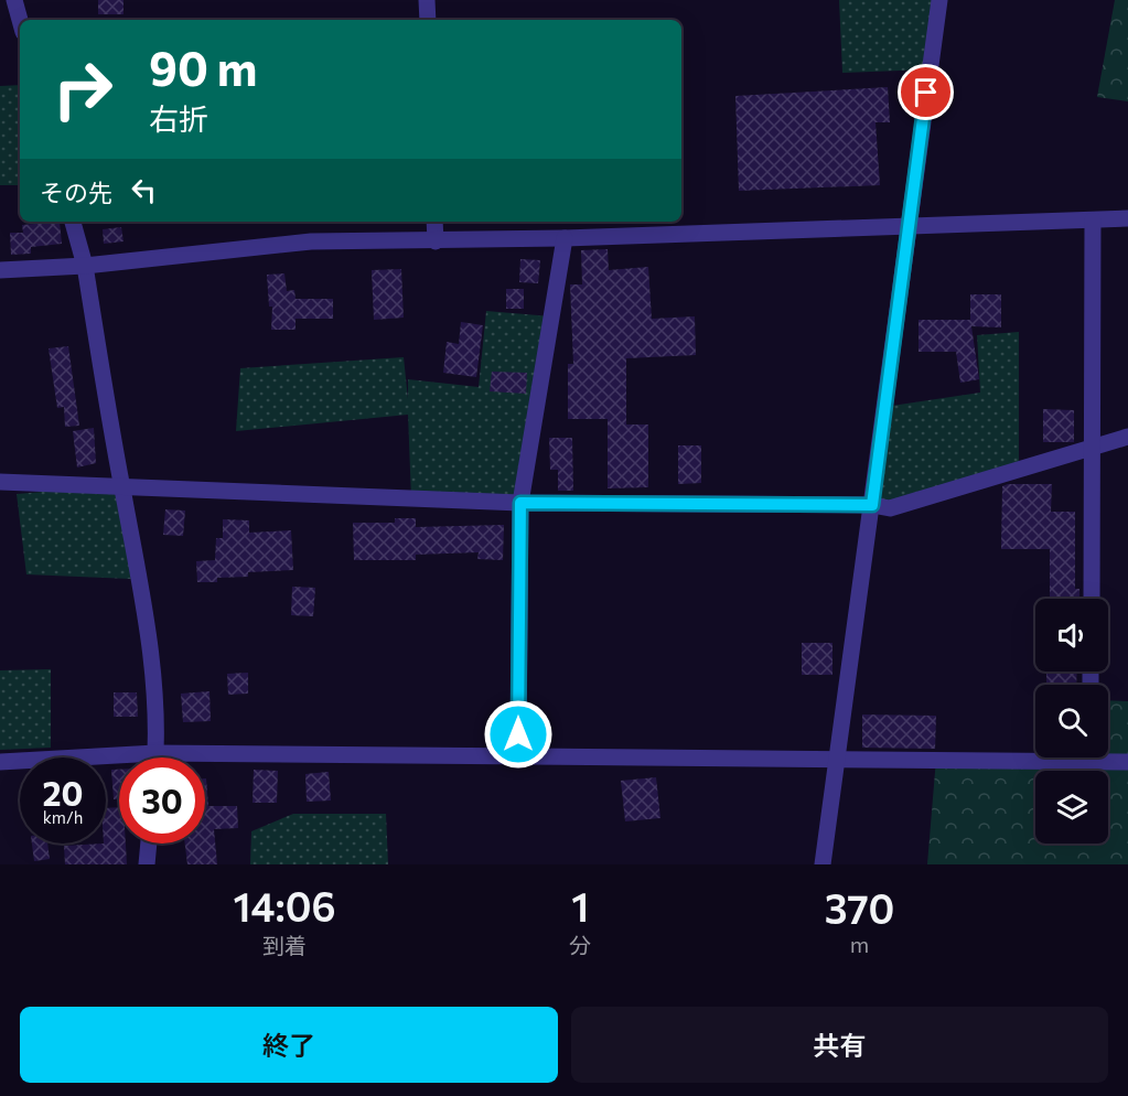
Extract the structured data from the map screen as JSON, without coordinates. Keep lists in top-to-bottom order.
{
  "page": {
    "turn": ["90 m", "右折"],
    "then": "その先",
    "speed": "20 km/h",
    "limit": "30",
    "eta": [
      "14:06",
      "到着",
      "1",
      "分",
      "370",
      "m"
    ],
    "buttons": ["終了", "共有"]
  }
}
